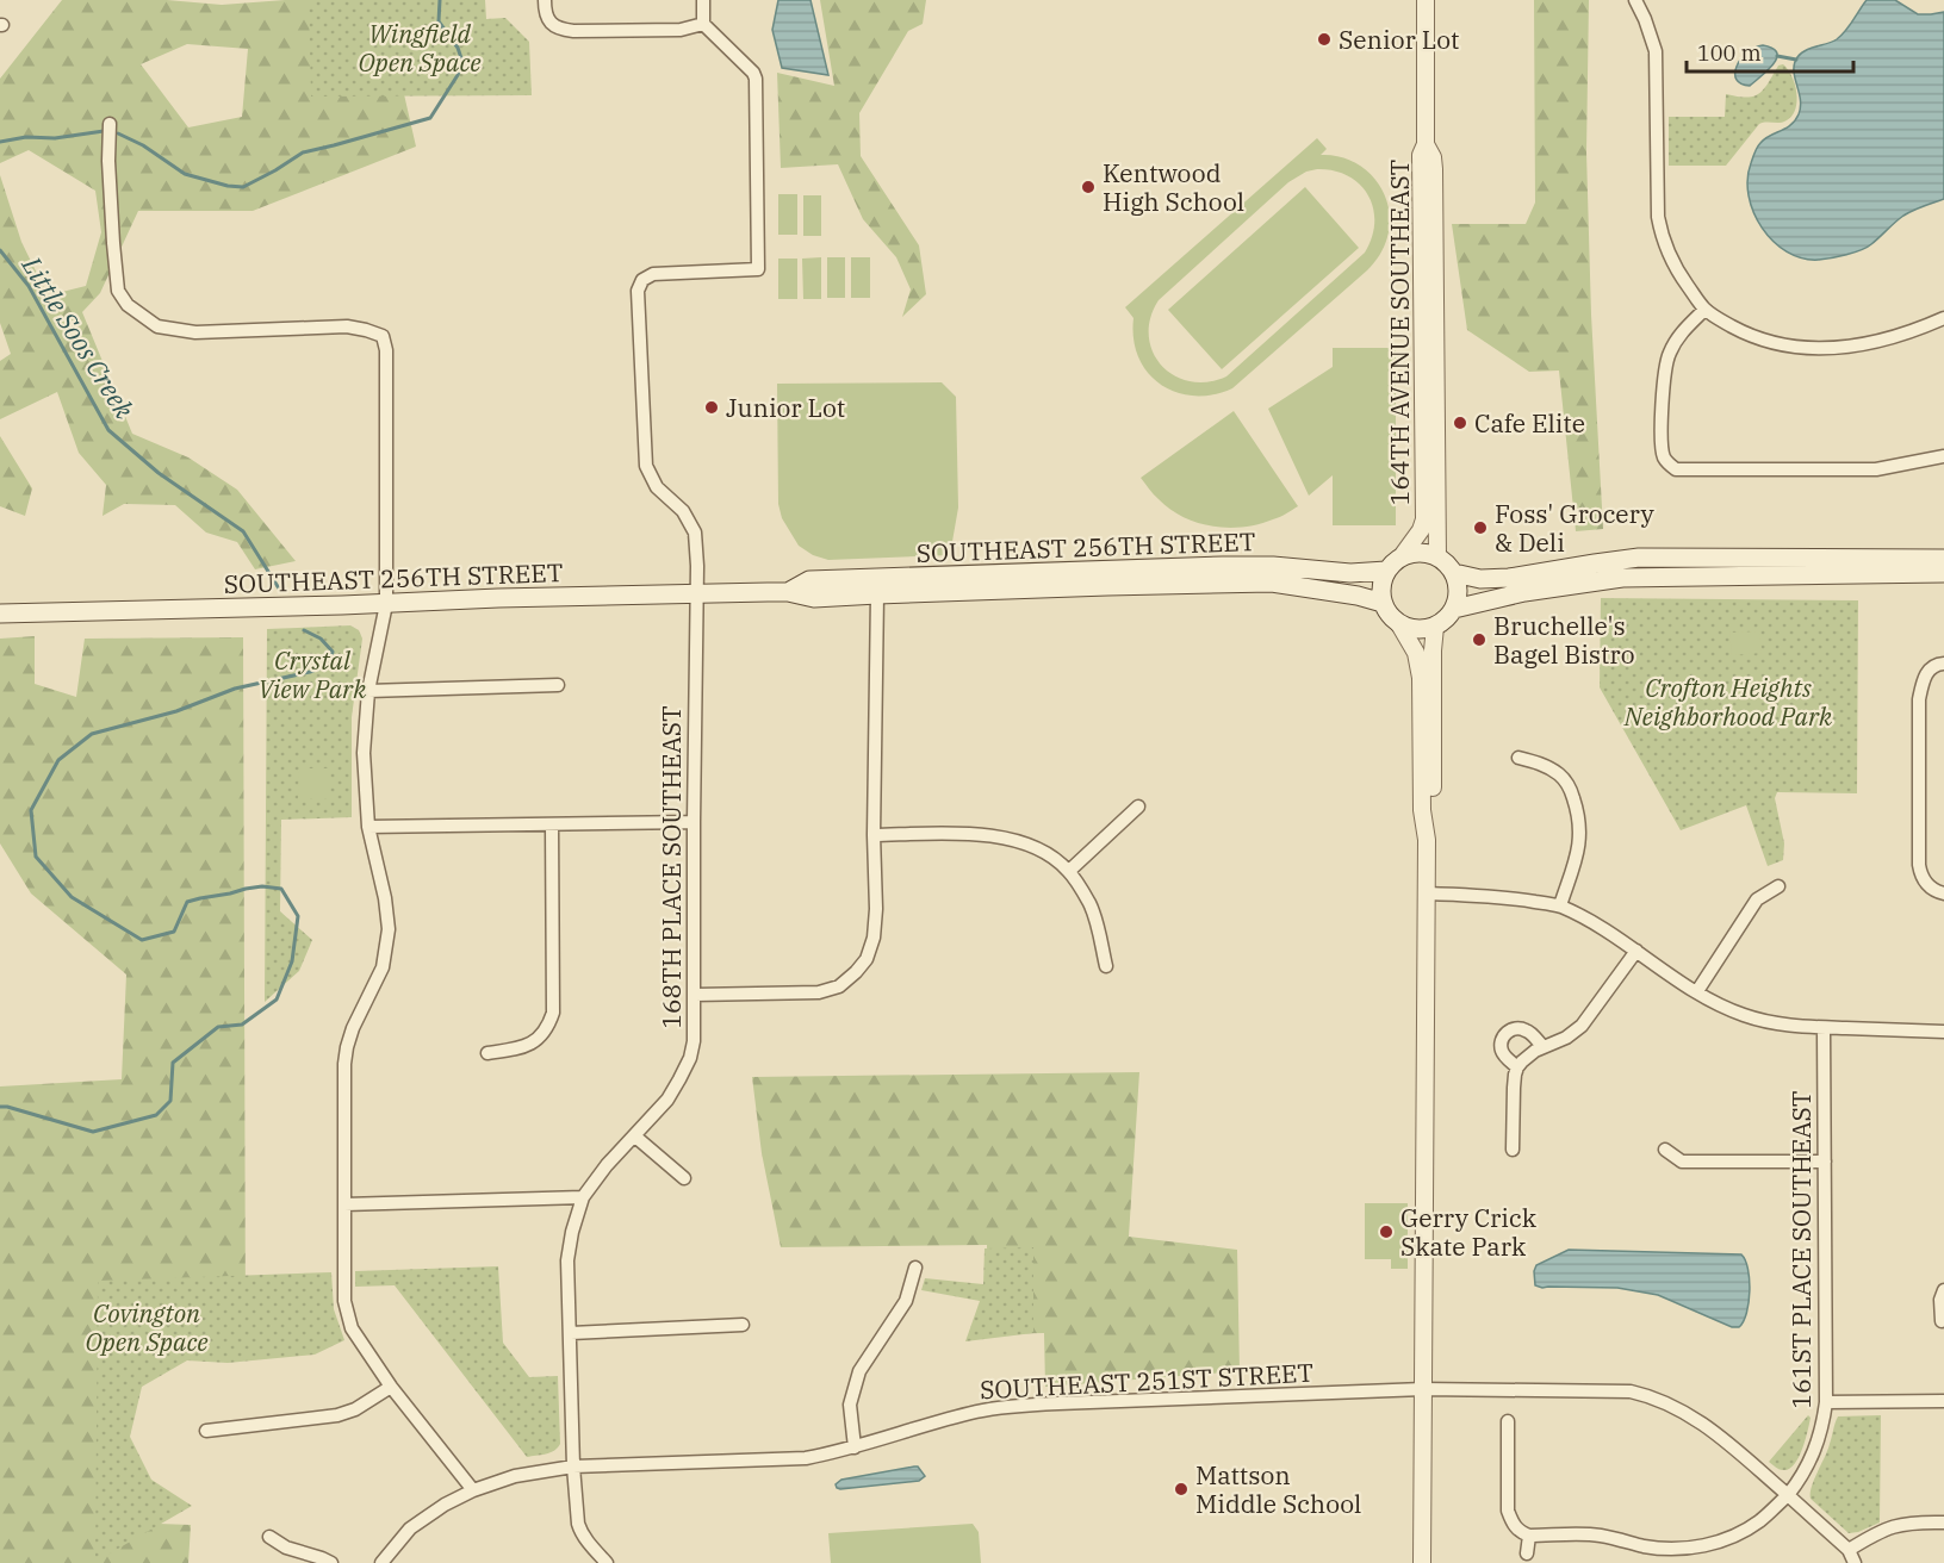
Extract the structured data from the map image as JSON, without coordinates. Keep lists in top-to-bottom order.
{
  "streets": {
    "main road": ["SOUTHEAST 256TH STREET"],
    "street": [
      "164TH AVENUE SOUTHEAST",
      "168TH PLACE SOUTHEAST",
      "161ST PLACE SOUTHEAST",
      "SOUTHEAST 251ST STREET"
    ]
  },
  "crossings": [
    ["164TH AVENUE SOUTHEAST", "SOUTHEAST 256TH STREET"],
    ["SOUTHEAST 256TH STREET", "168TH PLACE SOUTHEAST"],
    ["168TH PLACE SOUTHEAST", "SOUTHEAST 251ST STREET"],
    ["161ST PLACE SOUTHEAST", "SOUTHEAST 251ST STREET"]
  ],
  "water": ["Little Soos Creek"],
  "parks": [
    "Wingfield Open Space",
    "Crystal View Park",
    "Crofton Heights Neighborhood Park",
    "Covington Open Space"
  ],
  "places": [
    "Senior Lot",
    "Kentwood High School",
    "Junior Lot",
    "Cafe Elite",
    "Foss' Grocery & Deli",
    "Bruchelle's Bagel Bistro",
    "Gerry Crick Skate Park",
    "Mattson Middle School"
  ],
  "scale_bar": "100 m"
}
